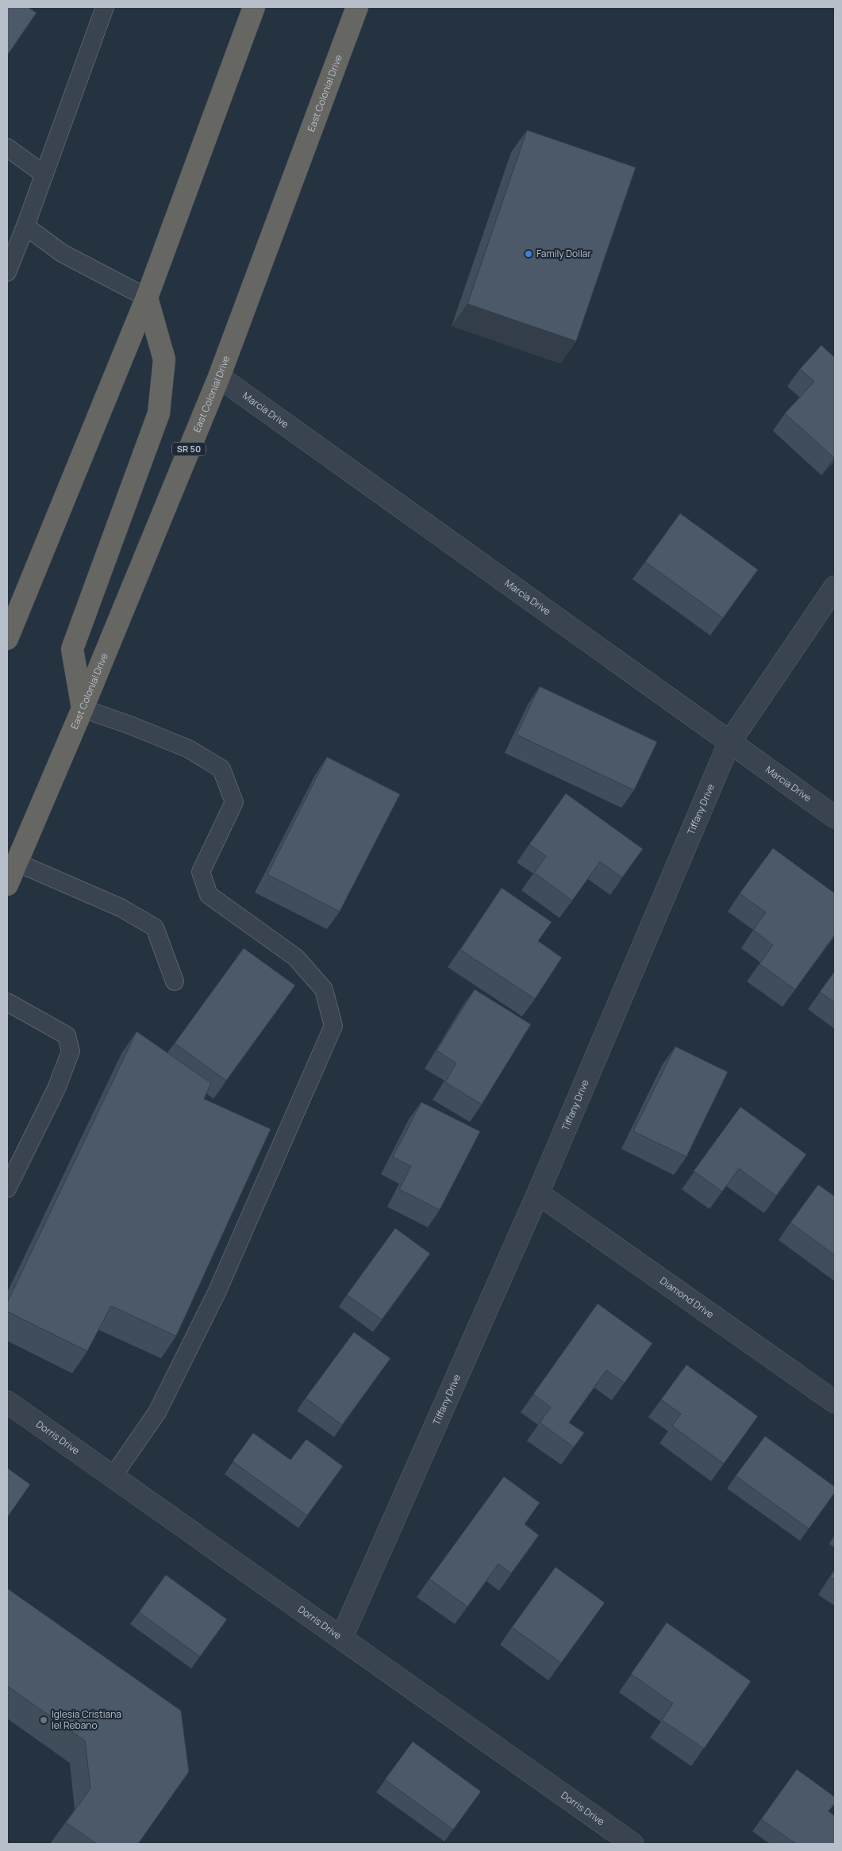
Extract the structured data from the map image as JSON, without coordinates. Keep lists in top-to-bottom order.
{
  "streets": {
    "highway": ["East Colonial Drive", "SR 50"],
    "street": [
      "Marcia Drive",
      "Tiffany Drive",
      "Diamond Drive",
      "Dorris Drive"
    ]
  },
  "crossings": [
    ["East Colonial Drive", "Marcia Drive"],
    ["Marcia Drive", "Tiffany Drive"],
    ["Tiffany Drive", "Diamond Drive"],
    ["Tiffany Drive", "Dorris Drive"]
  ],
  "places": ["Family Dollar", "Iglesia Cristiana lel Rebano"]
}
